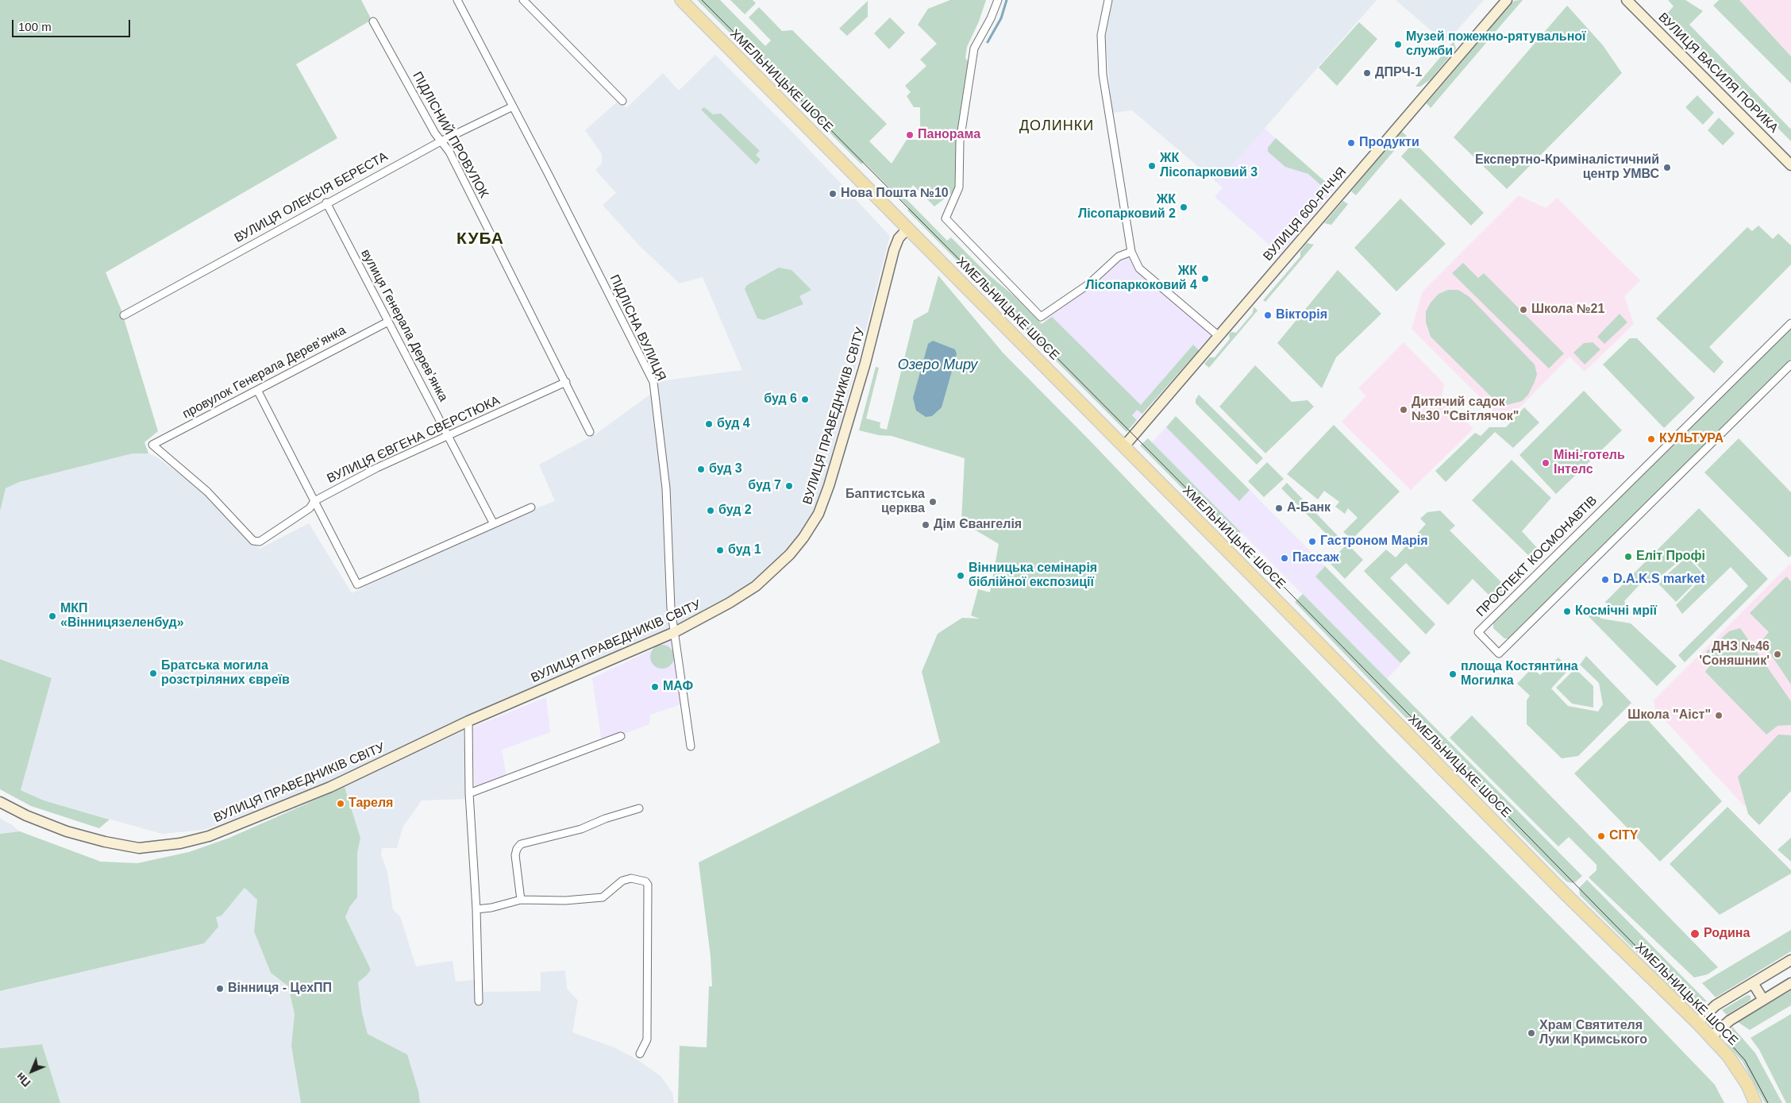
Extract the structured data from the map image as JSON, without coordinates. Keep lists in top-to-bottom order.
{
  "streets": {
    "main road": [
      "ВУЛИЦЯ ВАСИЛЯ ПОРИКА",
      "ХМЕЛЬНИЦЬКЕ ШОСЕ",
      "ВУЛИЦЯ 600-РІЧЧЯ",
      "ВУЛИЦЯ ПРАВЕДНИКІВ СВІТУ"
    ],
    "street": [
      "ПІДЛІСНИЙ ПРОВУЛОК",
      "ВУЛИЦЯ ОЛЕКСІЯ БЕРЕСТА",
      "вулиця Генерала Деревʼянка",
      "ПІДЛІСНА ВУЛИЦЯ",
      "провулок Генерала Деревʼянка",
      "ВУЛИЦЯ ЄВГЕНА СВЕРСТЮКА",
      "ПРОСПЕКТ КОСМОНАВТІВ"
    ]
  },
  "crossings": [
    ["ХМЕЛЬНИЦЬКЕ ШОСЕ", "ВУЛИЦЯ 600-РІЧЧЯ"],
    ["ХМЕЛЬНИЦЬКЕ ШОСЕ", "ВУЛИЦЯ ПРАВЕДНИКІВ СВІТУ"],
    ["ПІДЛІСНИЙ ПРОВУЛОК", "ВУЛИЦЯ ОЛЕКСІЯ БЕРЕСТА"],
    ["ПІДЛІСНИЙ ПРОВУЛОК", "ВУЛИЦЯ ЄВГЕНА СВЕРСТЮКА"],
    ["ВУЛИЦЯ ОЛЕКСІЯ БЕРЕСТА", "вулиця Генерала Деревʼянка"],
    ["ВУЛИЦЯ ОЛЕКСІЯ БЕРЕСТА", "ПІДЛІСНА ВУЛИЦЯ"],
    ["вулиця Генерала Деревʼянка", "провулок Генерала Деревʼянка"],
    ["вулиця Генерала Деревʼянка", "ВУЛИЦЯ ЄВГЕНА СВЕРСТЮКА"],
    ["ПІДЛІСНА ВУЛИЦЯ", "ВУЛИЦЯ ПРАВЕДНИКІВ СВІТУ"],
    ["провулок Генерала Деревʼянка", "ВУЛИЦЯ ЄВГЕНА СВЕРСТЮКА"]
  ],
  "districts": ["ДОЛИНКИ", "КУБА"],
  "water": ["Озеро Миру"],
  "places": [
    "Музей пожежно-рятувальної служби",
    "ДПРЧ-1",
    "Панорама",
    "Продукти",
    "ЖК Лісопарковий 3",
    "Експертно-Криміналістичний центр УМВС",
    "Нова Пошта №10",
    "ЖК Лісопарковий 2",
    "ЖК Лісопаркоковий 4",
    "Школа №21",
    "Вікторія",
    "буд 6",
    "Дитячий садок №30 \"Світлячок\"",
    "буд 4",
    "КУЛЬТУРА",
    "Міні-готель Інтелс",
    "буд 3",
    "буд 7",
    "Баптистська церква",
    "А-Банк",
    "буд 2",
    "Дім Євангелія",
    "Гастроном Марія",
    "буд 1",
    "Еліт Профі",
    "Пассаж",
    "Вінницька семінарія біблійної експозиції",
    "D.A.K.S market",
    "Космічні мрії",
    "МКП «Вінницязеленбуд»",
    "ДНЗ №46 'Соняшник'",
    "Братська могила розстріляних євреїв",
    "площа Костянтина Могилка",
    "МАФ",
    "Школа \"Аіст\"",
    "Тареля",
    "CITY",
    "Родина",
    "Вінниця - ЦехПП",
    "Храм Святителя Луки Кримського"
  ],
  "scale_bar": "100 m",
  "north": "bottom left"
}
